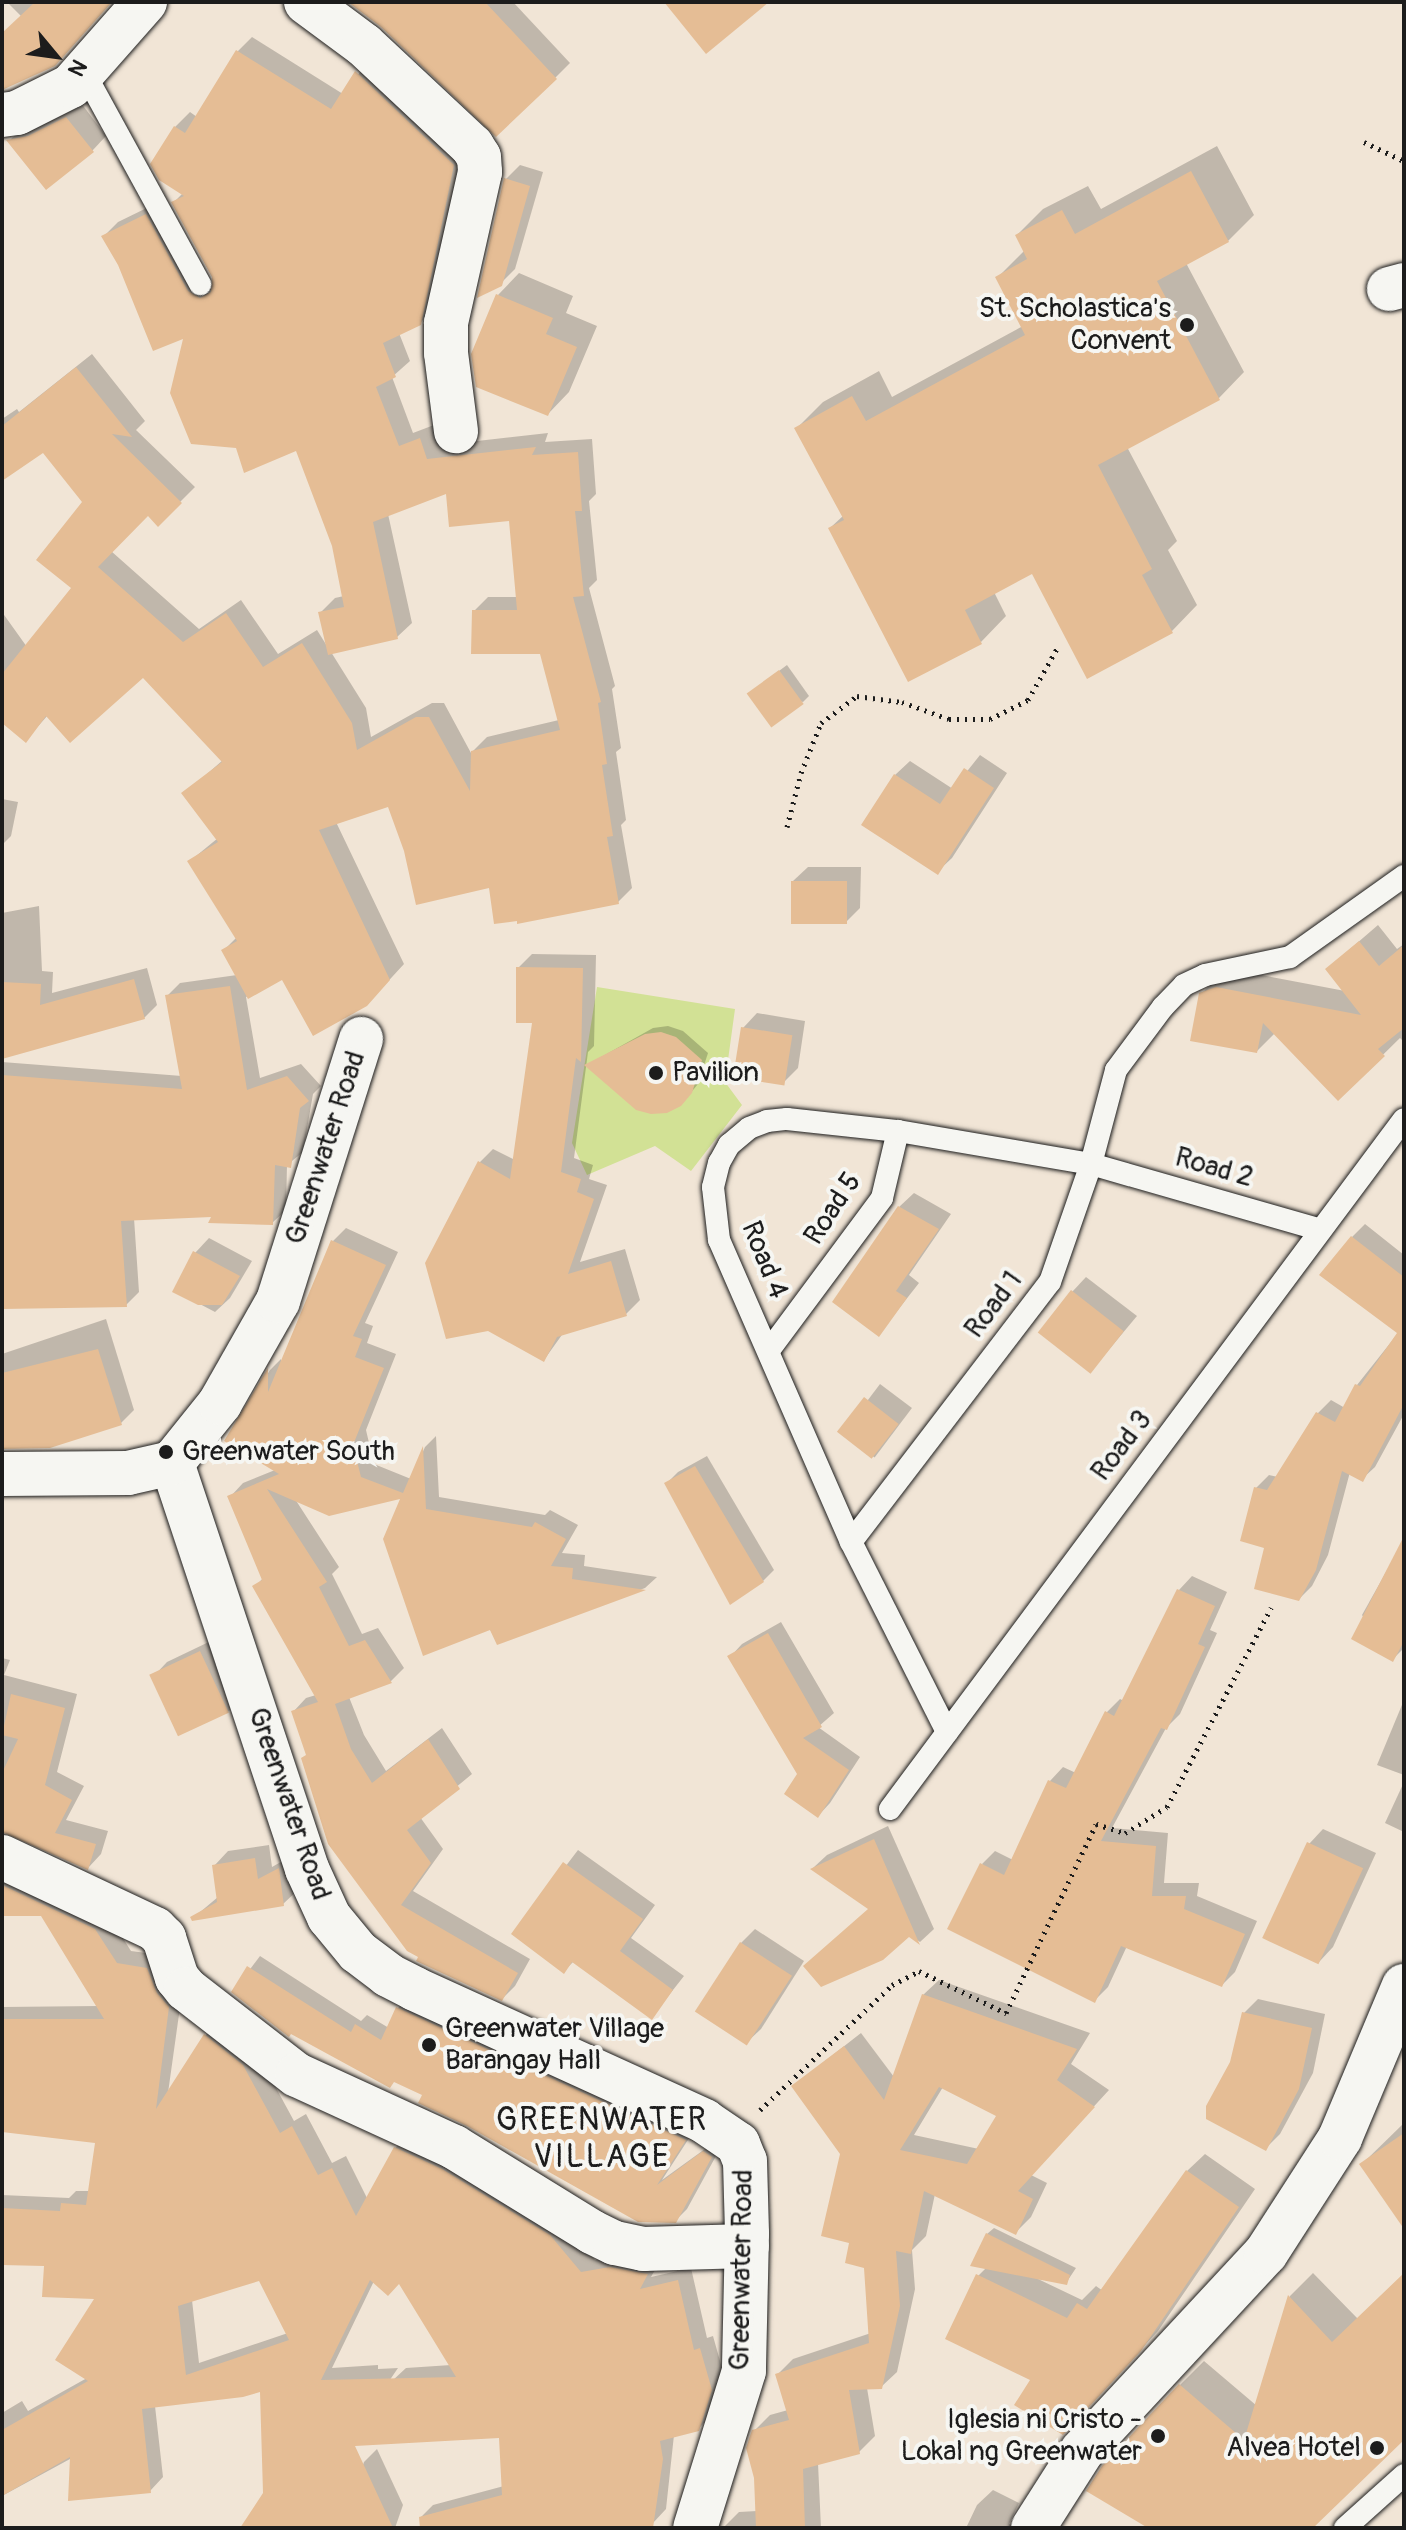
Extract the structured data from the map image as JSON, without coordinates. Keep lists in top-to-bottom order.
{
  "streets": {
    "street": ["Greenwater Road"],
    "lane": [
      "Road 2",
      "Road 5",
      "Road 4",
      "Road 1",
      "Road 3"
    ]
  },
  "crossings": [
    ["Road 2", "Road 4"],
    ["Road 2", "Road 1"],
    ["Road 2", "Road 3"],
    ["Road 5", "Road 4"],
    ["Road 4", "Road 1"],
    ["Road 4", "Road 3"]
  ],
  "districts": ["GREENWATER VILLAGE"],
  "places": [
    "St. Scholastica's Convent",
    "Pavilion",
    "Greenwater South",
    "Greenwater Village Barangay Hall",
    "Iglesia ni Cristo - Lokal ng Greenwater",
    "Alvea Hotel"
  ],
  "north": "bottom right"
}
